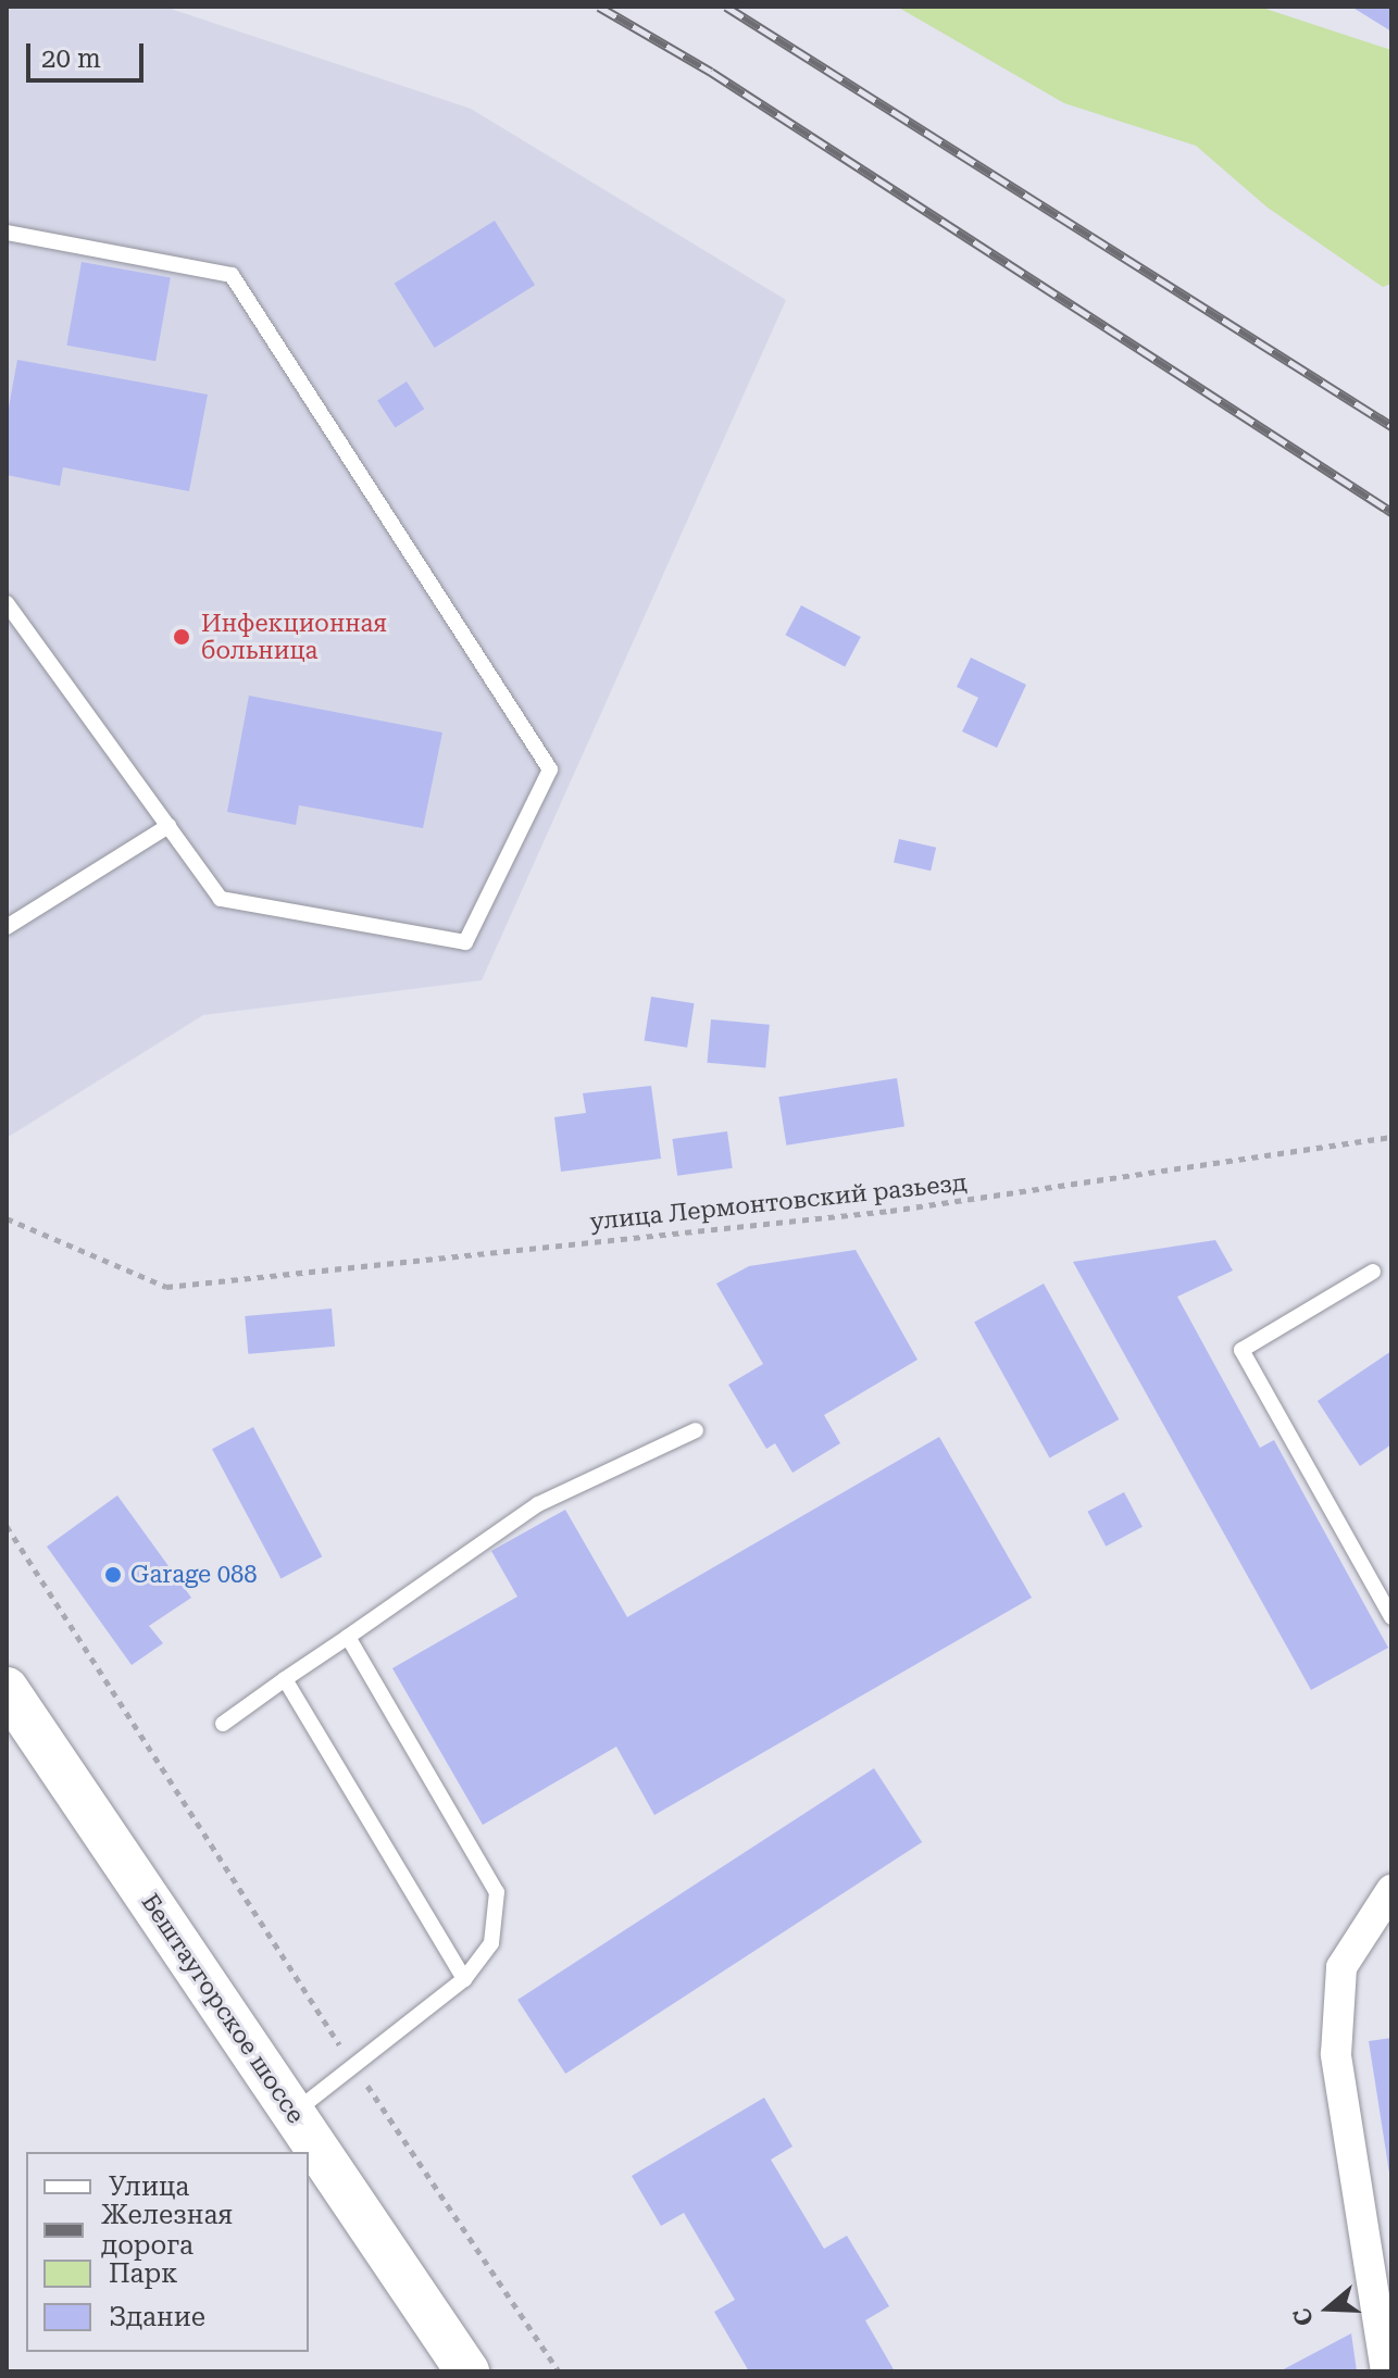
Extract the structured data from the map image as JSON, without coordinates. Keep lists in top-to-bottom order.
{
  "streets": {
    "main road": ["Бештаугорское шоссе"],
    "path": ["улица Лермонтовский разьезд"]
  },
  "places": ["Инфекционная больница", "Garage 088"],
  "legend": [
    "Улица",
    "Железная дорога",
    "Парк",
    "Здание"
  ],
  "scale_bar": "20 m",
  "north": "left"
}
